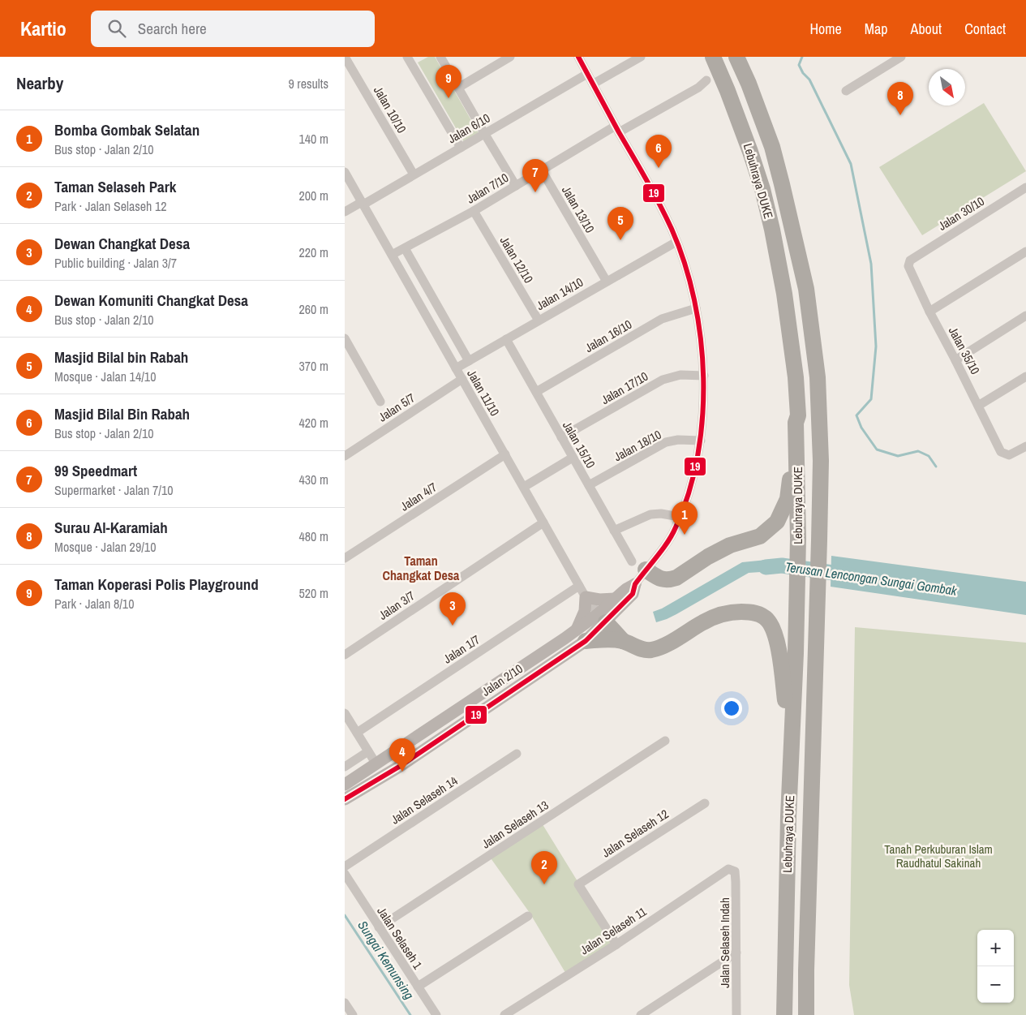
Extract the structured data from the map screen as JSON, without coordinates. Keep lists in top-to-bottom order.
{
  "streets": {
    "highway": ["Lebuhraya DUKE"],
    "street": [
      "Jalan 10/10",
      "Jalan 6/10",
      "Jalan 7/10",
      "Jalan 13/10",
      "Jalan 30/10",
      "Jalan 12/10",
      "Jalan 14/10",
      "Jalan 16/10",
      "Jalan 35/10",
      "Jalan 17/10",
      "Jalan 11/10",
      "Jalan 5/7",
      "Jalan 15/10",
      "Jalan 18/10",
      "Jalan 4/7",
      "Jalan 3/7",
      "Jalan 1/7",
      "Jalan 2/10",
      "Jalan Selaseh 14",
      "Jalan Selaseh 13",
      "Jalan Selaseh 12",
      "Jalan Selaseh 11",
      "Jalan Selaseh 1",
      "Jalan Selaseh Indah"
    ]
  },
  "crossings": [
    ["Jalan 10/10", "Jalan 6/10"],
    ["Jalan 6/10", "Jalan 11/10"],
    ["Jalan 6/10", "Jalan 2/10"],
    ["Jalan 7/10", "Jalan 13/10"],
    ["Jalan 7/10", "Jalan 12/10"],
    ["Jalan 7/10", "Jalan 11/10"],
    ["Jalan 7/10", "Jalan 2/10"],
    ["Jalan 13/10", "Jalan 14/10"],
    ["Jalan 30/10", "Jalan 35/10"],
    ["Jalan 12/10", "Jalan 14/10"],
    ["Jalan 14/10", "Jalan 11/10"],
    ["Jalan 14/10", "Jalan 15/10"],
    ["Jalan 14/10", "Jalan 2/10"],
    ["Jalan 16/10", "Jalan 15/10"],
    ["Jalan 16/10", "Jalan 2/10"],
    ["Jalan 17/10", "Jalan 15/10"],
    ["Jalan 17/10", "Jalan 2/10"],
    ["Jalan 11/10", "Jalan 5/7"],
    ["Jalan 11/10", "Jalan 4/7"],
    ["Jalan 11/10", "Jalan 3/7"],
    ["Jalan 11/10", "Jalan 1/7"],
    ["Jalan 11/10", "Jalan 2/10"],
    ["Jalan 15/10", "Jalan 18/10"],
    ["Jalan 18/10", "Jalan 2/10"],
    ["Jalan Selaseh 13", "Jalan Selaseh 1"],
    ["Jalan Selaseh 12", "Jalan Selaseh 11"],
    ["Jalan Selaseh 11", "Jalan Selaseh Indah"]
  ],
  "districts": ["Taman Changkat Desa"],
  "water": ["Terusan Lencongan Sungai Gombak", "Sungai Kemunsing"],
  "parks": ["Tanah Perkuburan Islam Raudhatul Sakinah"],
  "lines": ["transit line 19"],
  "north": "bottom right",
  "page": {
    "header": "Kartio",
    "search": "Search here",
    "nav": [
      "Home",
      "Map",
      "About",
      "Contact"
    ],
    "heading": ["Nearby", "9 results"],
    "pins": [
      "9",
      "8",
      "6",
      "7",
      "5",
      "1",
      "3",
      "4",
      "2"
    ],
    "list": [
      {
        "mark": "1",
        "name": "Bomba Gombak Selatan",
        "note": "Bus stop · Jalan 2/10",
        "value": "140 m"
      },
      {
        "mark": "2",
        "name": "Taman Selaseh Park",
        "note": "Park · Jalan Selaseh 12",
        "value": "200 m"
      },
      {
        "mark": "3",
        "name": "Dewan Changkat Desa",
        "note": "Public building · Jalan 3/7",
        "value": "220 m"
      },
      {
        "mark": "4",
        "name": "Dewan Komuniti Changkat Desa",
        "note": "Bus stop · Jalan 2/10",
        "value": "260 m"
      },
      {
        "mark": "5",
        "name": "Masjid Bilal bin Rabah",
        "note": "Mosque · Jalan 14/10",
        "value": "370 m"
      },
      {
        "mark": "6",
        "name": "Masjid Bilal Bin Rabah",
        "note": "Bus stop · Jalan 2/10",
        "value": "420 m"
      },
      {
        "mark": "7",
        "name": "99 Speedmart",
        "note": "Supermarket · Jalan 7/10",
        "value": "430 m"
      },
      {
        "mark": "8",
        "name": "Surau Al-Karamiah",
        "note": "Mosque · Jalan 29/10",
        "value": "480 m"
      },
      {
        "mark": "9",
        "name": "Taman Koperasi Polis Playground",
        "note": "Park · Jalan 8/10",
        "value": "520 m"
      }
    ],
    "map_buttons": ["+", "−"]
  }
}
